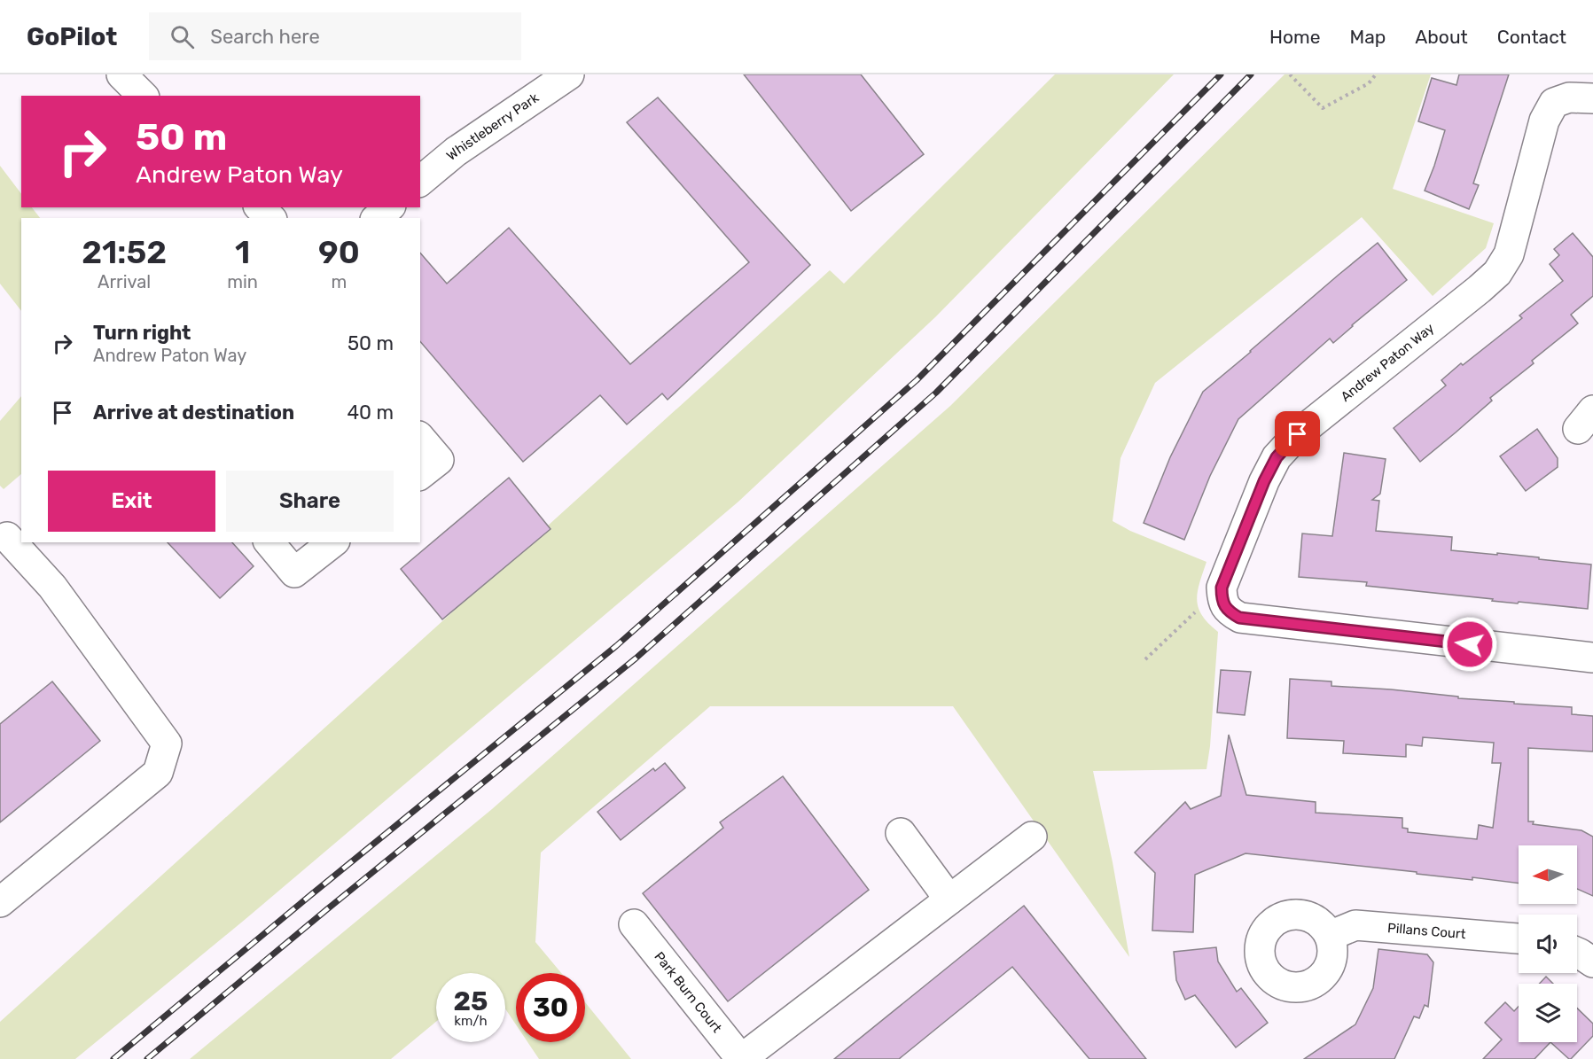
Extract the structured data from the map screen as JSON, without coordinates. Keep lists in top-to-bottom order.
{
  "streets": {
    "street": [
      "Whistleberry Park",
      "Andrew Paton Way",
      "Pillans Court",
      "Park Burn Court"
    ]
  },
  "north": "left",
  "page": {
    "header": "GoPilot",
    "search": "Search here",
    "nav": [
      "Home",
      "Map",
      "About",
      "Contact"
    ],
    "turn": ["50 m", "Andrew Paton Way"],
    "eta": [
      "21:52",
      "Arrival",
      "1",
      "min",
      "90",
      "m"
    ],
    "list": [
      {
        "name": "Turn right",
        "note": "Andrew Paton Way",
        "value": "50 m"
      },
      {
        "name": "Arrive at destination",
        "value": "40 m"
      }
    ],
    "buttons": ["Exit", "Share"],
    "speed": "25 km/h",
    "limit": "30"
  }
}
